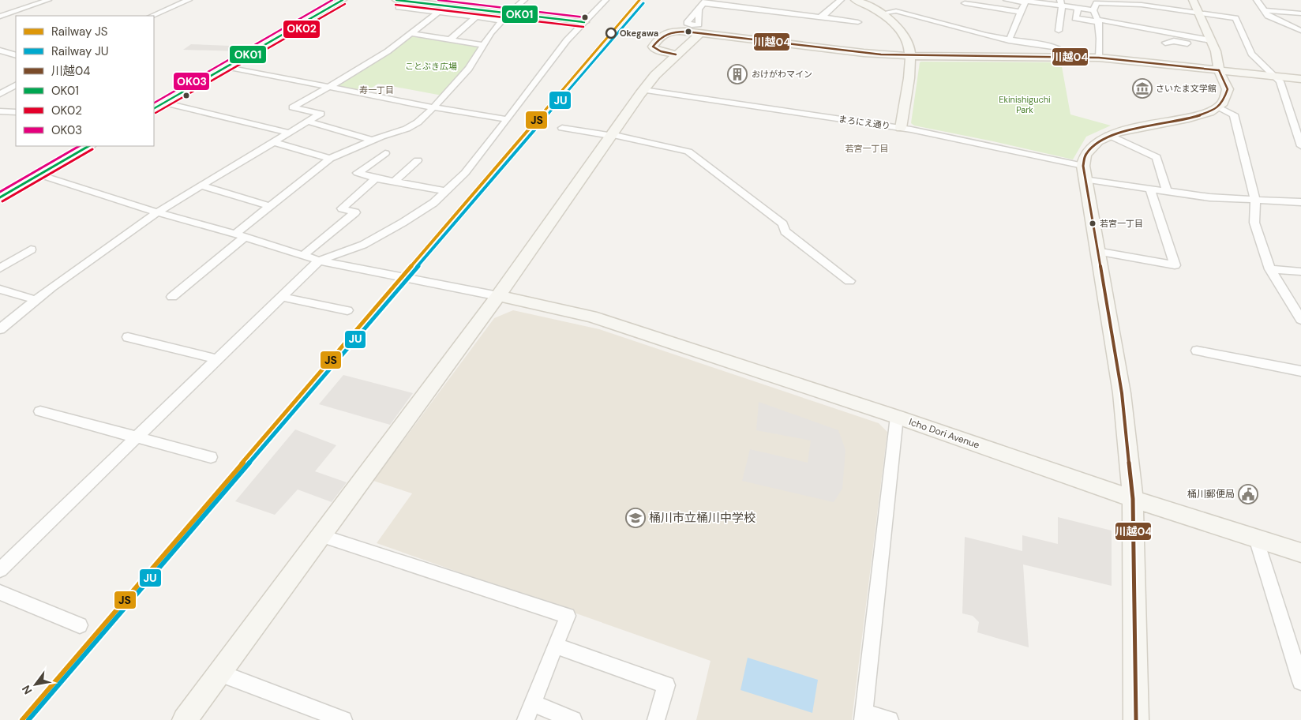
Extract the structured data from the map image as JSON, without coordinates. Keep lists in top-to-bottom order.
{
  "streets": {
    "street": ["まろにえ通り", "Icho Dori Avenue"]
  },
  "districts": ["寿一丁目", "若宮一丁目"],
  "parks": ["ことぶき広場", "Ekinishiguchi Park"],
  "places": {
    "other": ["Okegawa", "若宮一丁目"],
    "building": ["おけがわマイン"],
    "museum": ["さいたま文学館"],
    "public building": ["桶川郵便局"],
    "school or university": ["桶川市立桶川中学校"]
  },
  "lines": [
    "rail line JS",
    "transit line OK01",
    "transit line OK03",
    "rail line JU",
    "transit line OK02",
    "transit line 川越04"
  ],
  "legend": [
    "Railway JS",
    "Railway JU",
    "川越04",
    "OK01",
    "OK02",
    "OK03"
  ],
  "north": "bottom left"
}
